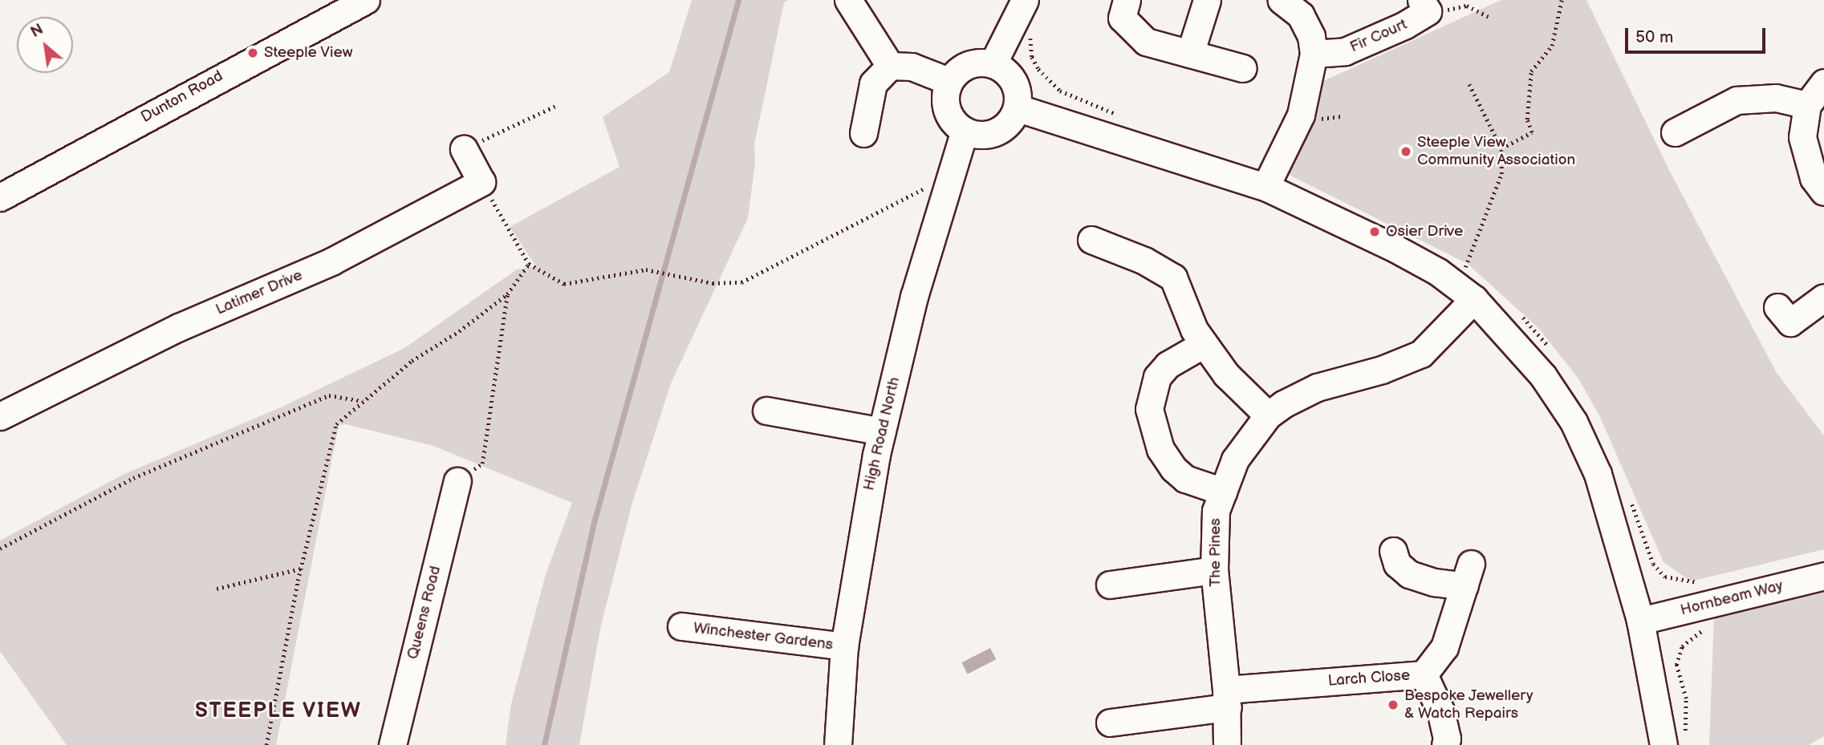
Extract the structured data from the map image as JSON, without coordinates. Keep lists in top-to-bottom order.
{
  "streets": {
    "street": [
      "Fir Court",
      "Dunton Road",
      "Latimer Drive",
      "High Road North",
      "The Pines",
      "Hornbeam Way",
      "Queens Road",
      "Winchester Gardens",
      "Larch Close"
    ]
  },
  "crossings": [
    ["High Road North", "Winchester Gardens"],
    ["The Pines", "Larch Close"]
  ],
  "districts": ["STEEPLE VIEW"],
  "places": [
    "Steeple View",
    "Steeple View Community Association",
    "Osier Drive",
    "Bespoke Jewellery & Watch Repairs"
  ],
  "scale_bar": "50 m",
  "north": "top left"
}
